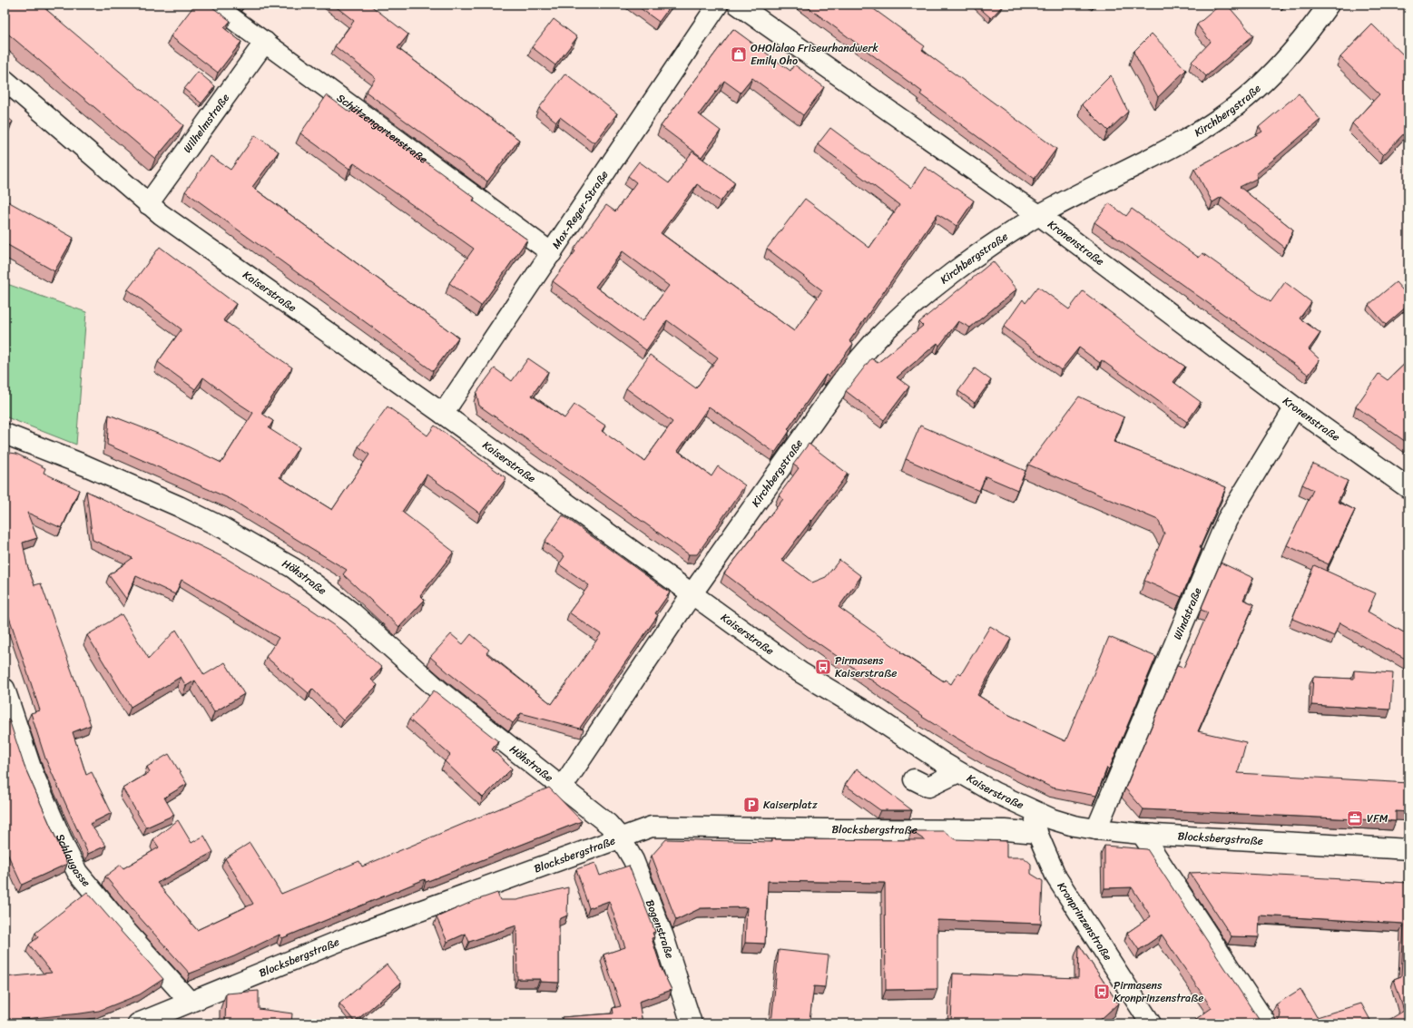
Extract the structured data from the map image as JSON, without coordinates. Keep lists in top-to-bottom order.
{
  "streets": {
    "street": [
      "Kirchbergstraße",
      "Wilhelmstraße",
      "Schützengartenstraße",
      "Max-Reger-Straße",
      "Kronenstraße",
      "Kaiserstraße",
      "Höhstraße",
      "Windstraße",
      "Blocksbergstraße",
      "Schlaugasse",
      "Kronprinzenstraße",
      "Bogenstraße"
    ]
  },
  "crossings": [
    ["Kirchbergstraße", "Kronenstraße"],
    ["Kirchbergstraße", "Kaiserstraße"],
    ["Wilhelmstraße", "Schützengartenstraße"],
    ["Wilhelmstraße", "Kaiserstraße"],
    ["Schützengartenstraße", "Max-Reger-Straße"],
    ["Max-Reger-Straße", "Kaiserstraße"],
    ["Kronenstraße", "Windstraße"],
    ["Kaiserstraße", "Blocksbergstraße"],
    ["Kaiserstraße", "Kronprinzenstraße"],
    ["Windstraße", "Blocksbergstraße"],
    ["Blocksbergstraße", "Schlaugasse"],
    ["Blocksbergstraße", "Kronprinzenstraße"],
    ["Blocksbergstraße", "Bogenstraße"]
  ],
  "places": {
    "shop": ["OHOlalaa Friseurhandwerk Emily Oho"],
    "bus stop": ["Pirmasens Kaiserstraße", "Pirmasens Kronprinzenstraße"],
    "parking": ["Kaiserplatz"],
    "office": ["VFM"]
  }
}
